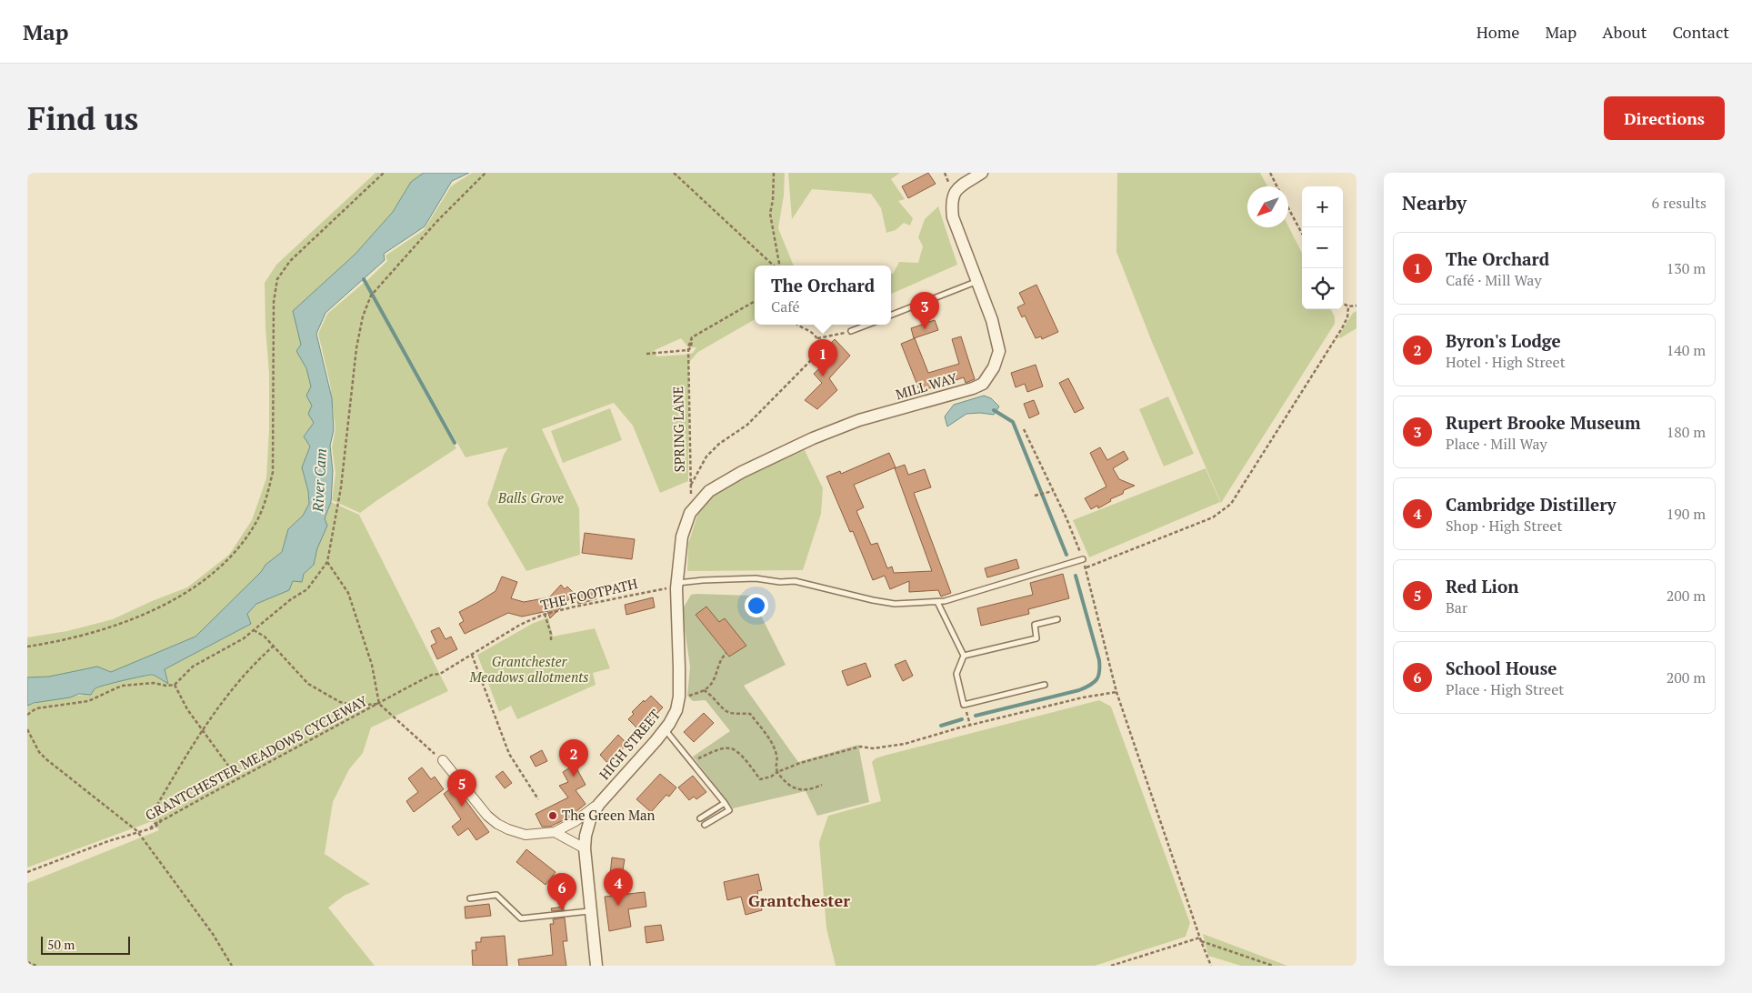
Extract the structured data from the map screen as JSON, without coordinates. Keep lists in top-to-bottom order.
{
  "streets": {
    "street": ["MILL WAY", "HIGH STREET"],
    "path": ["SPRING LANE", "THE FOOTPATH", "GRANTCHESTER MEADOWS CYCLEWAY"]
  },
  "crossings": [
    ["MILL WAY", "SPRING LANE"],
    ["MILL WAY", "HIGH STREET"],
    ["THE FOOTPATH", "HIGH STREET"],
    ["THE FOOTPATH", "GRANTCHESTER MEADOWS CYCLEWAY"]
  ],
  "districts": ["Grantchester"],
  "water": ["River Cam"],
  "parks": ["Balls Grove", "Grantchester Meadows allotments"],
  "places": ["The Green Man"],
  "scale_bar": "50 m",
  "north": "bottom left",
  "page": {
    "header": "Map",
    "nav": [
      "Home",
      "Map",
      "About",
      "Contact"
    ],
    "buttons": "Directions",
    "title": "Find us",
    "heading": ["Nearby", "6 results"],
    "map_buttons": ["+", "−"],
    "list": [
      {
        "mark": "1",
        "name": "The Orchard",
        "note": "Café · Mill Way",
        "value": "130 m"
      },
      {
        "mark": "2",
        "name": "Byron's Lodge",
        "note": "Hotel · High Street",
        "value": "140 m"
      },
      {
        "mark": "3",
        "name": "Rupert Brooke Museum",
        "note": "Place · Mill Way",
        "value": "180 m"
      },
      {
        "mark": "4",
        "name": "Cambridge Distillery",
        "note": "Shop · High Street",
        "value": "190 m"
      },
      {
        "mark": "5",
        "name": "Red Lion",
        "note": "Bar",
        "value": "200 m"
      },
      {
        "mark": "6",
        "name": "School House",
        "note": "Place · High Street",
        "value": "200 m"
      }
    ],
    "popup": ["The Orchard", "Café"],
    "pins": [
      "3",
      "1",
      "2",
      "5",
      "4",
      "6"
    ],
    "scale": "50 m"
  }
}
